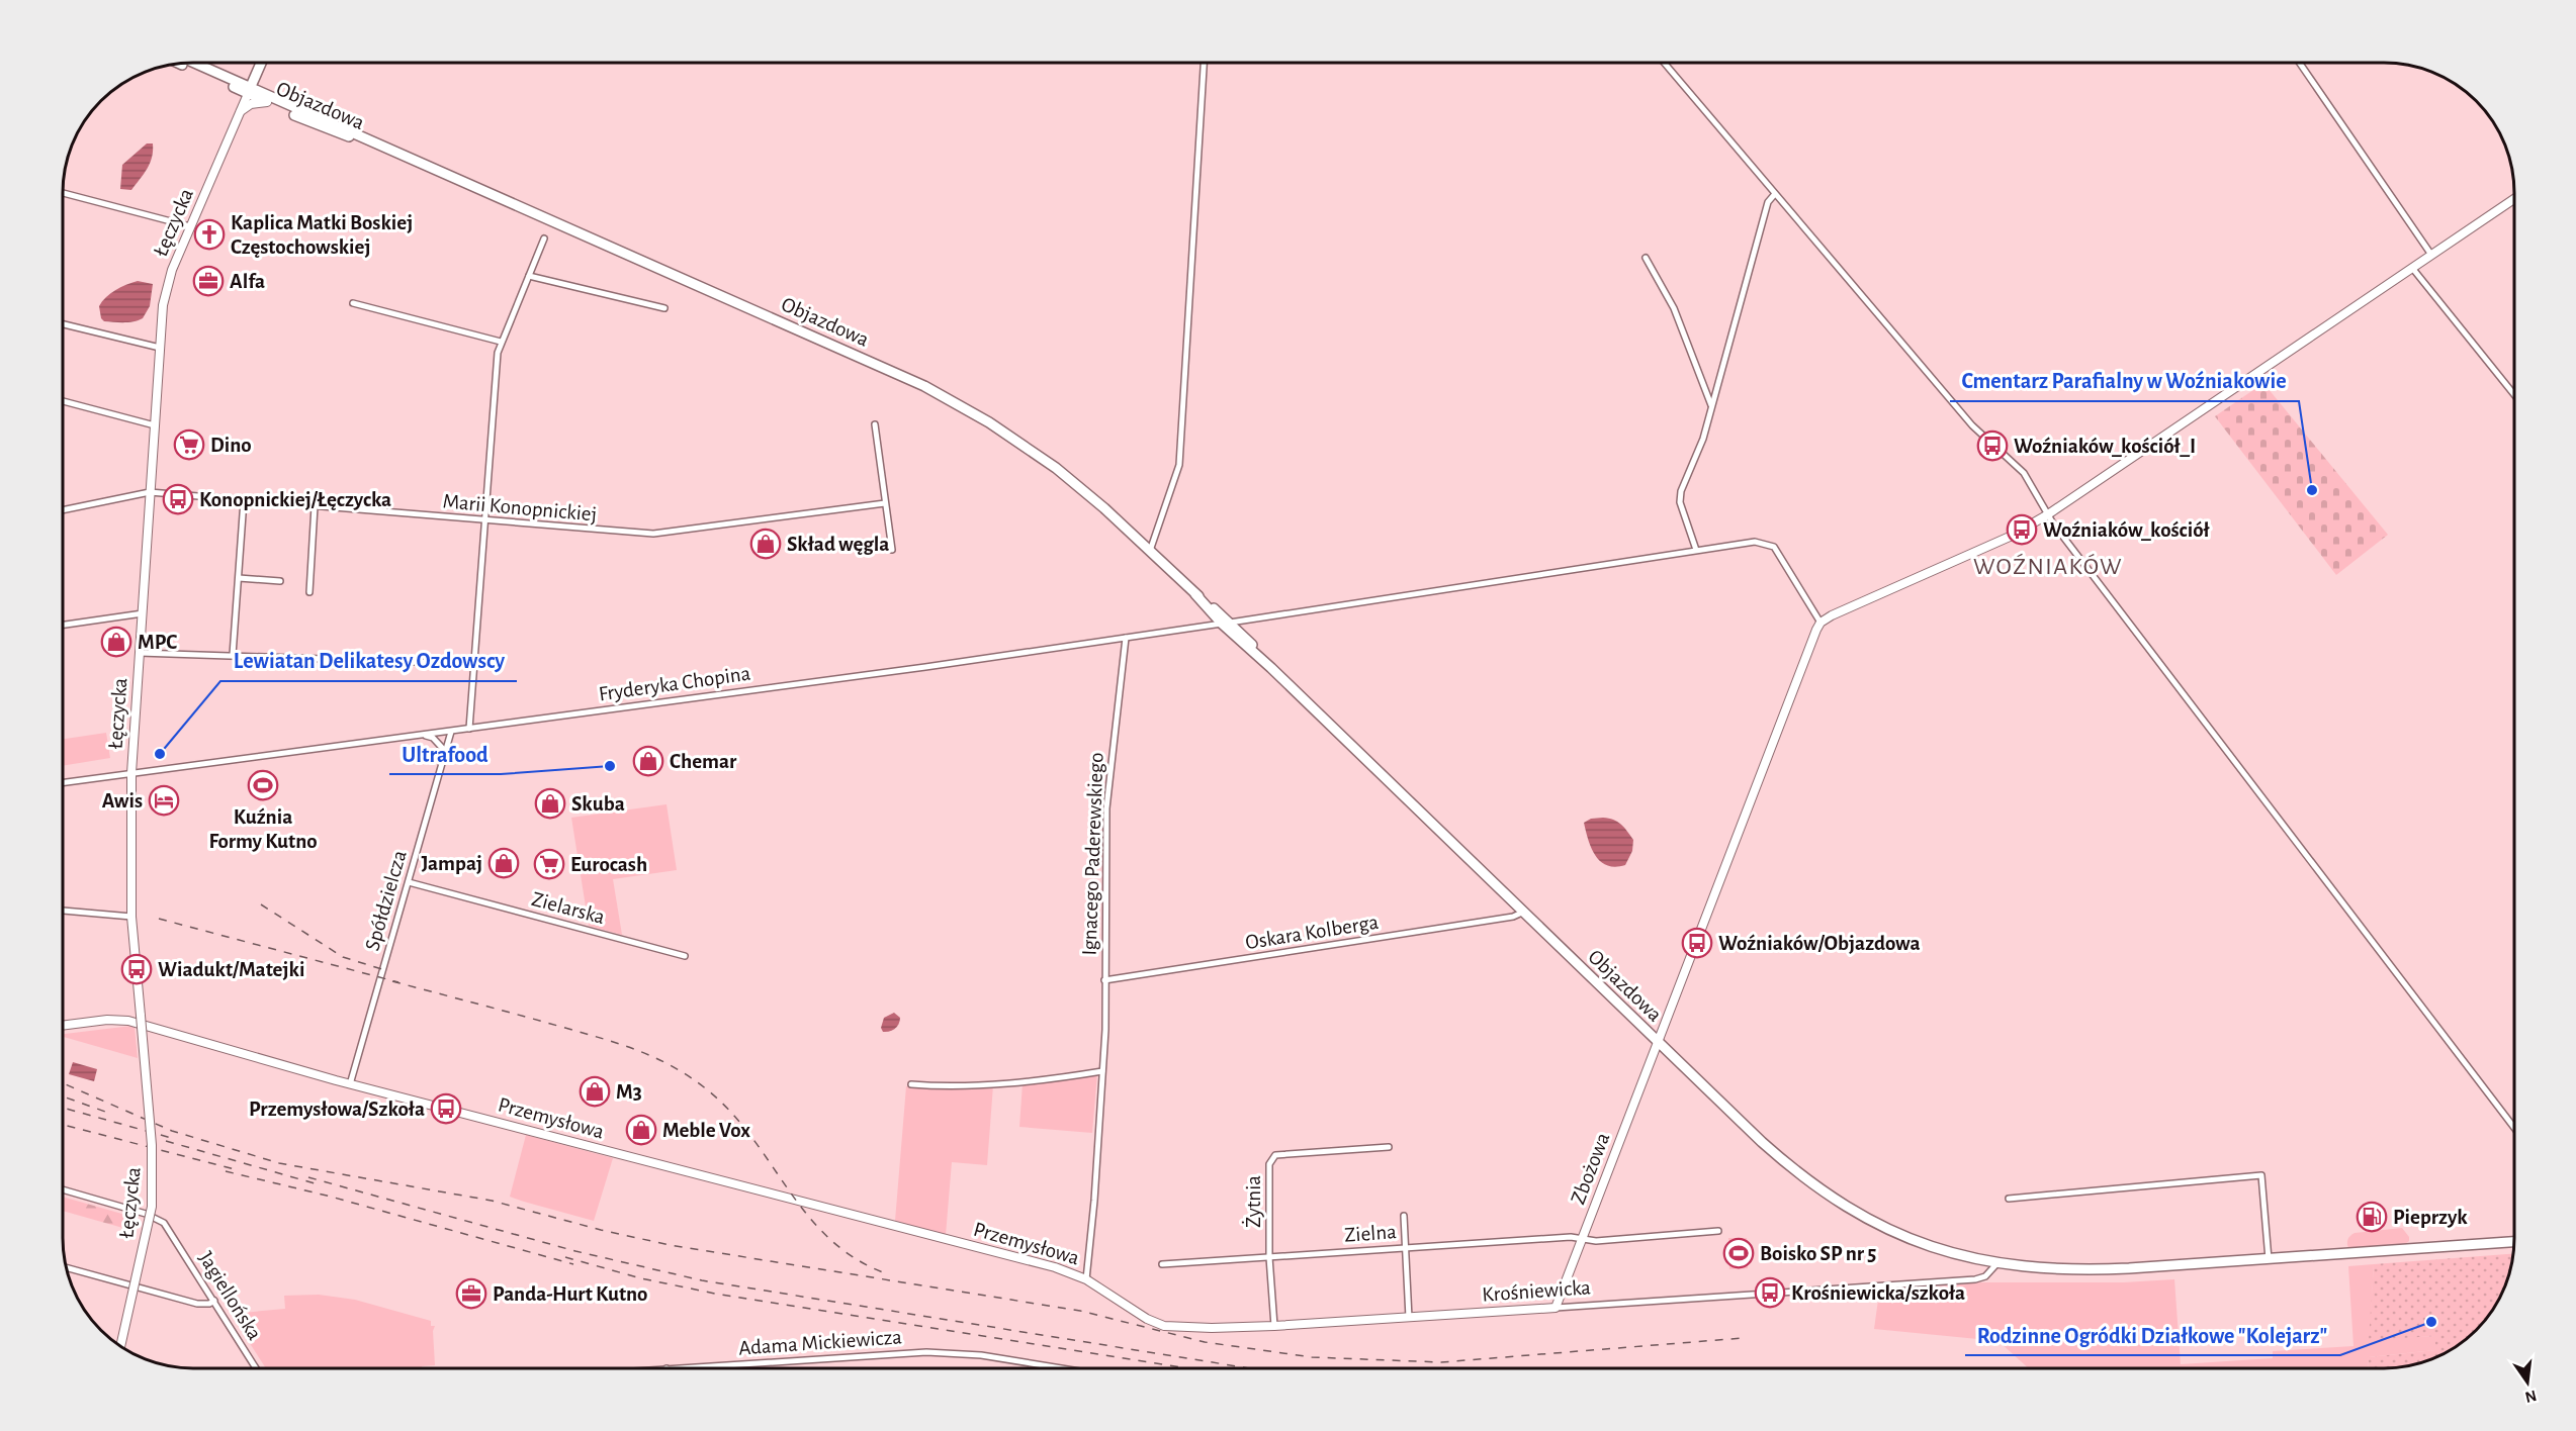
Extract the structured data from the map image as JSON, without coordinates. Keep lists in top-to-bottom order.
{
  "streets": {
    "main road": ["Objazdowa"],
    "street": [
      "Łęczycka",
      "Marii Konopnickiej",
      "Fryderyka Chopina",
      "Ignacego Paderewskiego",
      "Spółdzielcza",
      "Zielarska",
      "Oskara Kolberga",
      "Przemysłowa",
      "Zbożowa",
      "Żytnia",
      "Zielna",
      "Krośniewicka",
      "Jagiellońska",
      "Adama Mickiewicza"
    ]
  },
  "crossings": [
    ["Objazdowa", "Łęczycka"],
    ["Objazdowa", "Fryderyka Chopina"],
    ["Objazdowa", "Oskara Kolberga"],
    ["Objazdowa", "Zbożowa"],
    ["Objazdowa", "Krośniewicka"],
    ["Łęczycka", "Marii Konopnickiej"],
    ["Łęczycka", "Fryderyka Chopina"],
    ["Fryderyka Chopina", "Ignacego Paderewskiego"],
    ["Fryderyka Chopina", "Spółdzielcza"],
    ["Fryderyka Chopina", "Zbożowa"],
    ["Ignacego Paderewskiego", "Oskara Kolberga"],
    ["Ignacego Paderewskiego", "Przemysłowa"],
    ["Ignacego Paderewskiego", "Krośniewicka"],
    ["Spółdzielcza", "Zielarska"],
    ["Spółdzielcza", "Przemysłowa"],
    ["Przemysłowa", "Krośniewicka"],
    ["Zbożowa", "Zielna"],
    ["Zbożowa", "Krośniewicka"],
    ["Żytnia", "Zielna"],
    ["Żytnia", "Krośniewicka"]
  ],
  "districts": ["WOŹNIAKÓW"],
  "places": {
    "church": ["Kaplica Matki Boskiej Częstochowskiej"],
    "office": ["Alfa", "Panda-Hurt Kutno"],
    "supermarket": ["Dino", "Eurocash"],
    "bus stop": [
      "Woźniaków_kościół_I",
      "Konopnickiej/Łęczycka",
      "Woźniaków_kościół",
      "Woźniaków/Objazdowa",
      "Wiadukt/Matejki",
      "Przemysłowa/Szkoła",
      "Krośniewicka/szkoła"
    ],
    "other": [
      "Cmentarz Parafialny w Woźniakowie",
      "Lewiatan Delikatesy Ozdowscy",
      "Ultrafood",
      "Rodzinne Ogródki Działkowe \"Kolejarz\""
    ],
    "shop": [
      "Skład węgla",
      "MPC",
      "Chemar",
      "Skuba",
      "Jampaj",
      "M3",
      "Meble Vox"
    ],
    "sports": ["Kuźnia Formy Kutno", "Boisko SP nr 5"],
    "hotel": ["Awis"],
    "fuel station": ["Pieprzyk"]
  },
  "north": "bottom"
}
